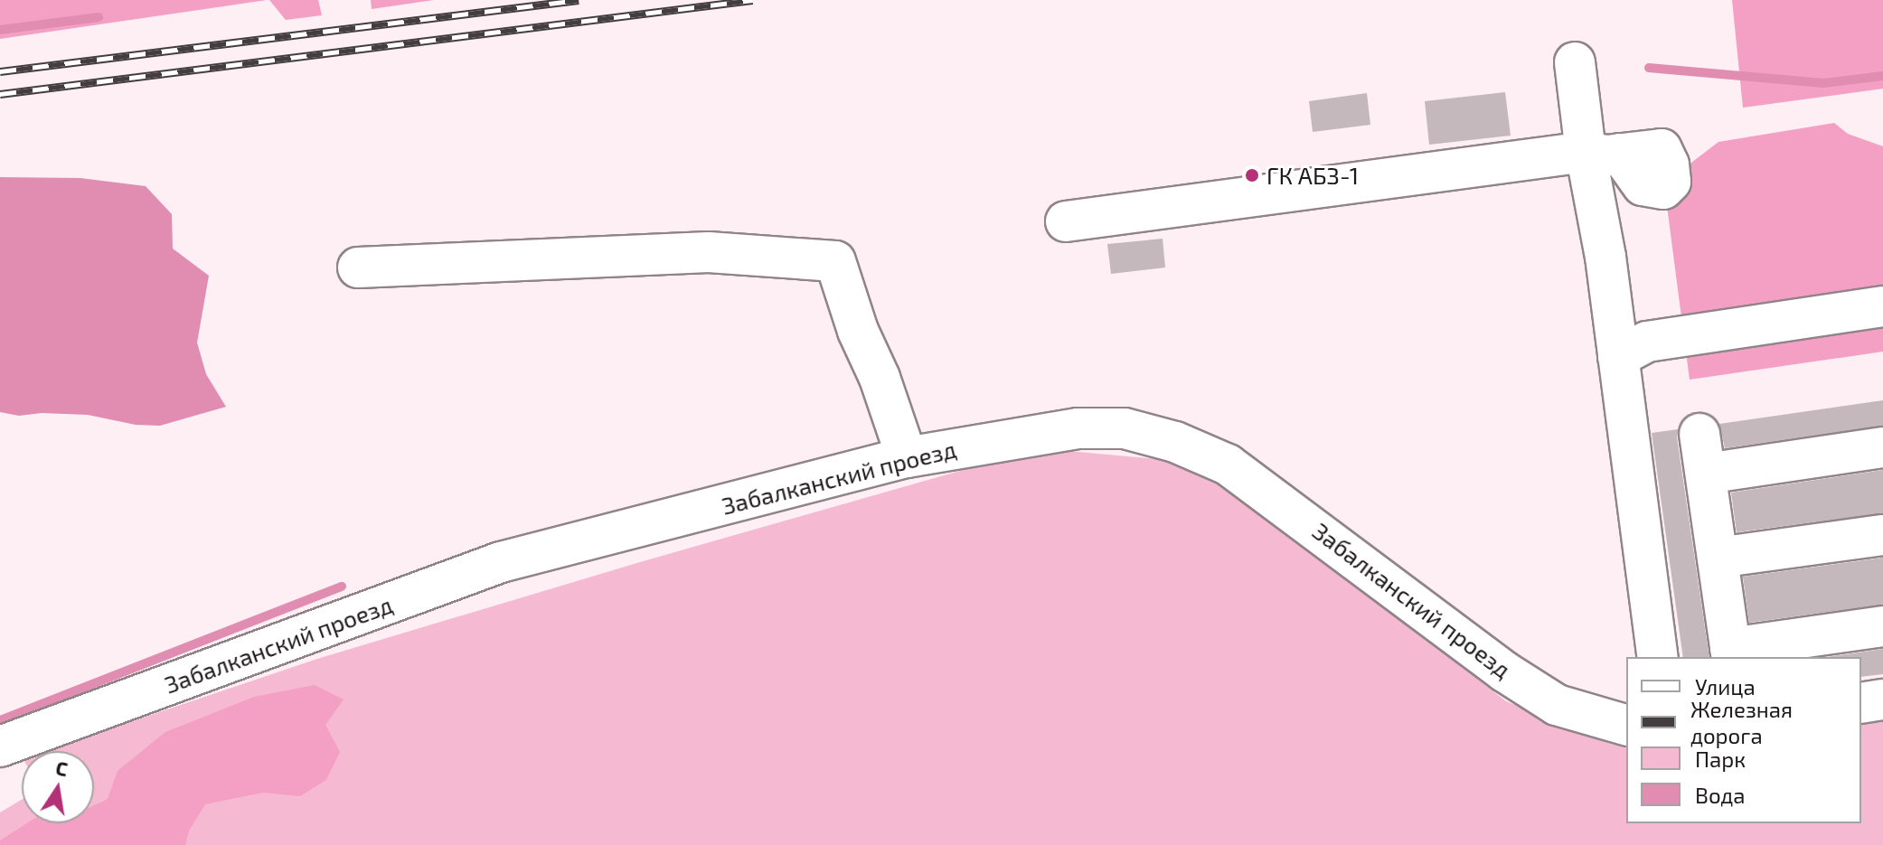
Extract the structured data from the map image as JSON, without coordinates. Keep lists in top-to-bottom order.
{
  "streets": {
    "street": ["Забалканский проезд"]
  },
  "places": ["ГК АБЗ-1"],
  "legend": [
    "Улица",
    "Железная дорога",
    "Парк",
    "Вода"
  ],
  "north": "top"
}
